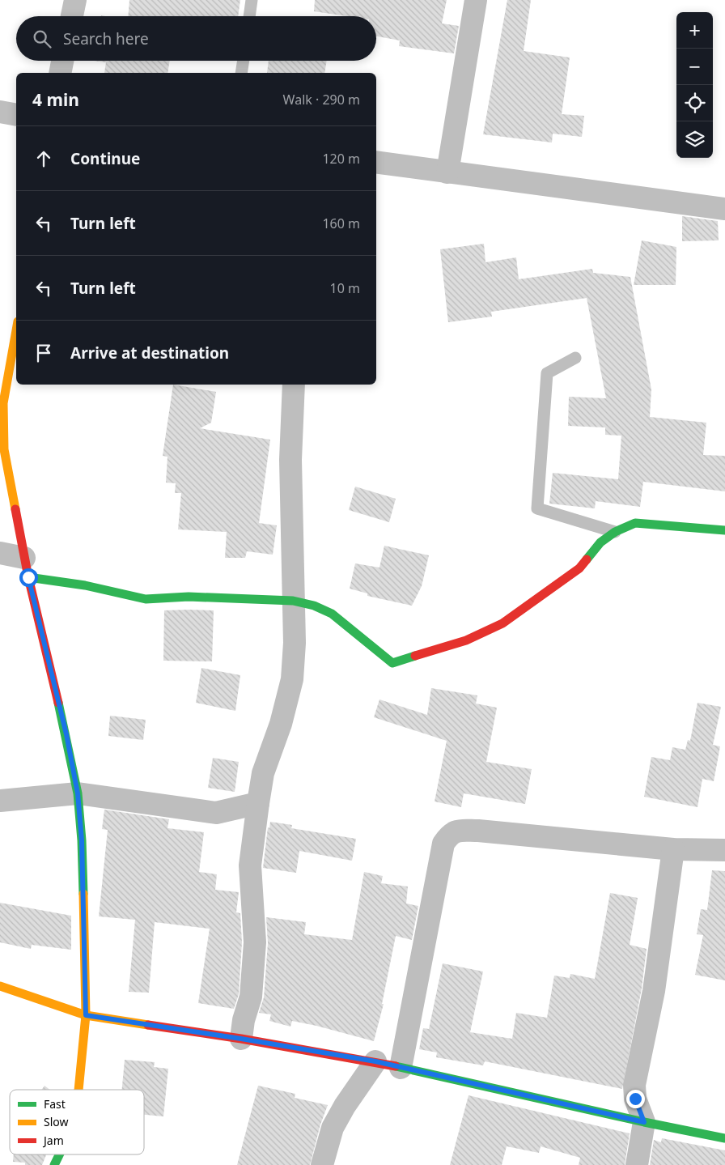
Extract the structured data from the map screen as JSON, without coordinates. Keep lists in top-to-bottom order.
{
  "legend": ["Fast", "Slow", "Jam"],
  "page": {
    "map_buttons": ["+", "−"],
    "search": "Search here",
    "heading": ["4 min", "Walk · 290 m"],
    "list": [
      ["Continue", "120 m"],
      ["Turn left", "160 m"],
      ["Turn left", "10 m"],
      "Arrive at destination"
    ]
  }
}
